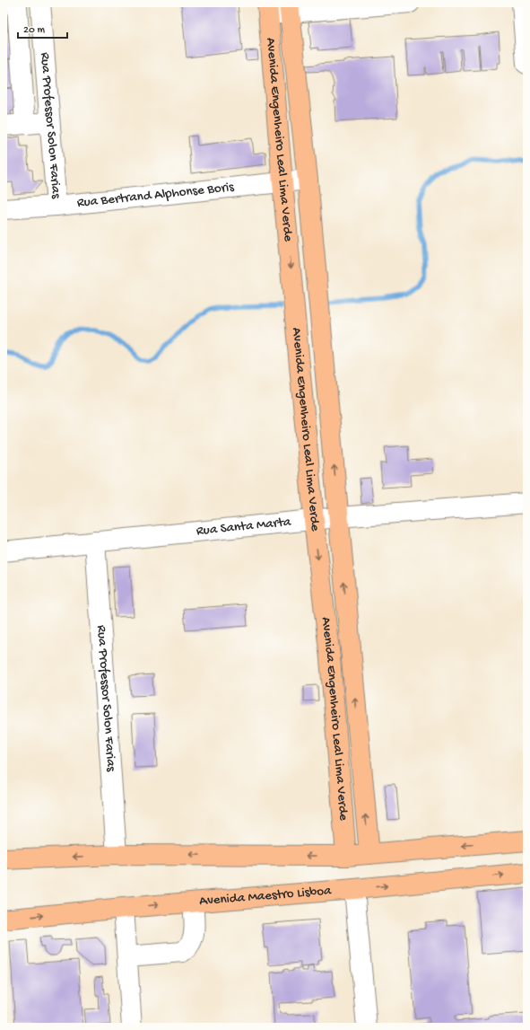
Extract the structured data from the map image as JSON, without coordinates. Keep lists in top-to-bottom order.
{
  "streets": {
    "main road": ["Avenida Engenheiro Leal Lima Verde", "Avenida Maestro Lisboa"],
    "street": ["Rua Professor Solon Farias", "Rua Bertrand Alphonse Boris", "Rua Santa Marta"]
  },
  "crossings": [
    ["Rua Professor Solon Farias", "Rua Bertrand Alphonse Boris"],
    ["Rua Professor Solon Farias", "Rua Santa Marta"],
    ["Avenida Engenheiro Leal Lima Verde", "Rua Bertrand Alphonse Boris"],
    ["Avenida Engenheiro Leal Lima Verde", "Rua Santa Marta"]
  ],
  "scale_bar": "20 m"
}
